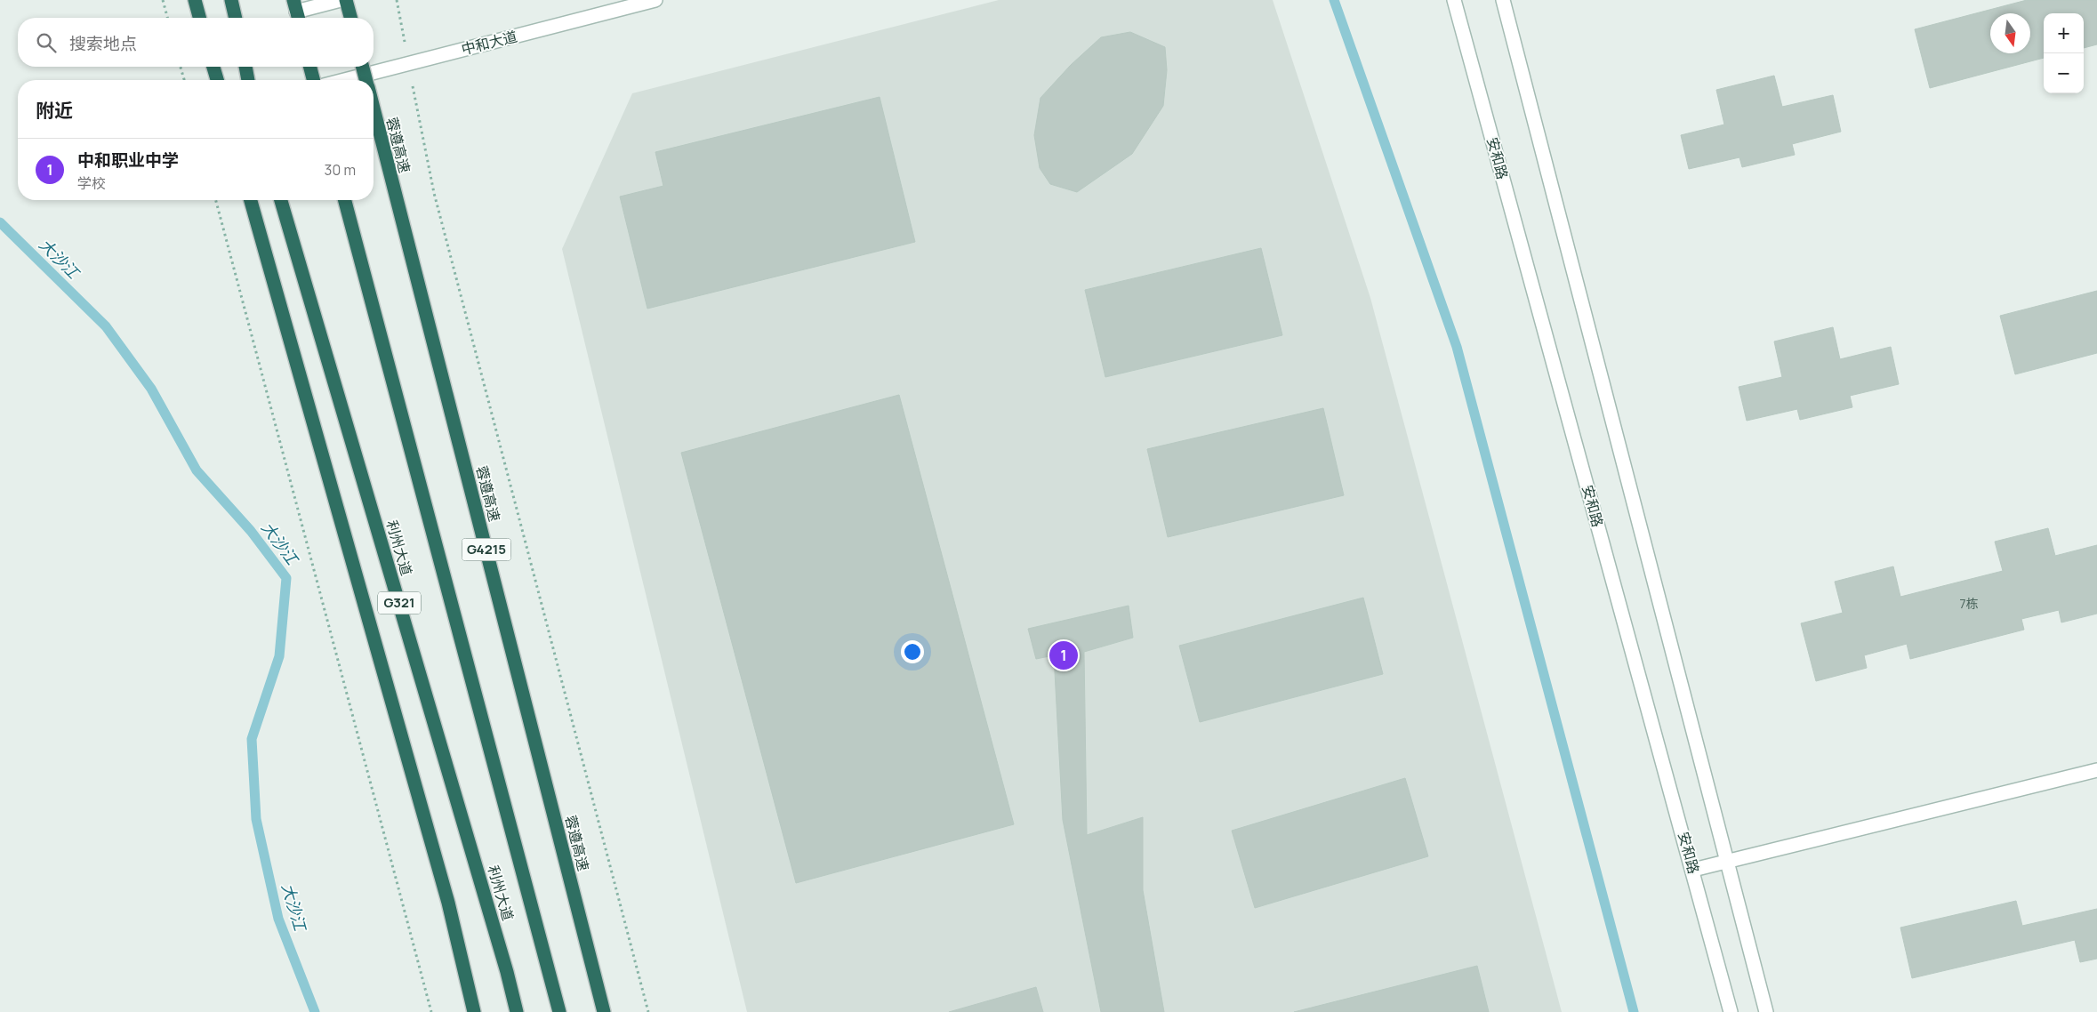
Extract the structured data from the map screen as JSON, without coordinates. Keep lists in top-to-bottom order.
{
  "streets": {
    "highway": [
      "蓉遵高速",
      "利州大道",
      "G4215",
      "G321"
    ],
    "street": ["中和大道", "安和路"]
  },
  "water": ["大沙江"],
  "house_numbers": ["7栋"],
  "north": "bottom",
  "page": {
    "map_buttons": ["+", "−"],
    "search": "搜索地点",
    "heading": "附近",
    "list": [
      {
        "mark": "1",
        "name": "中和职业中学",
        "note": "学校",
        "value": "30 m"
      }
    ],
    "pins": "1"
  }
}
